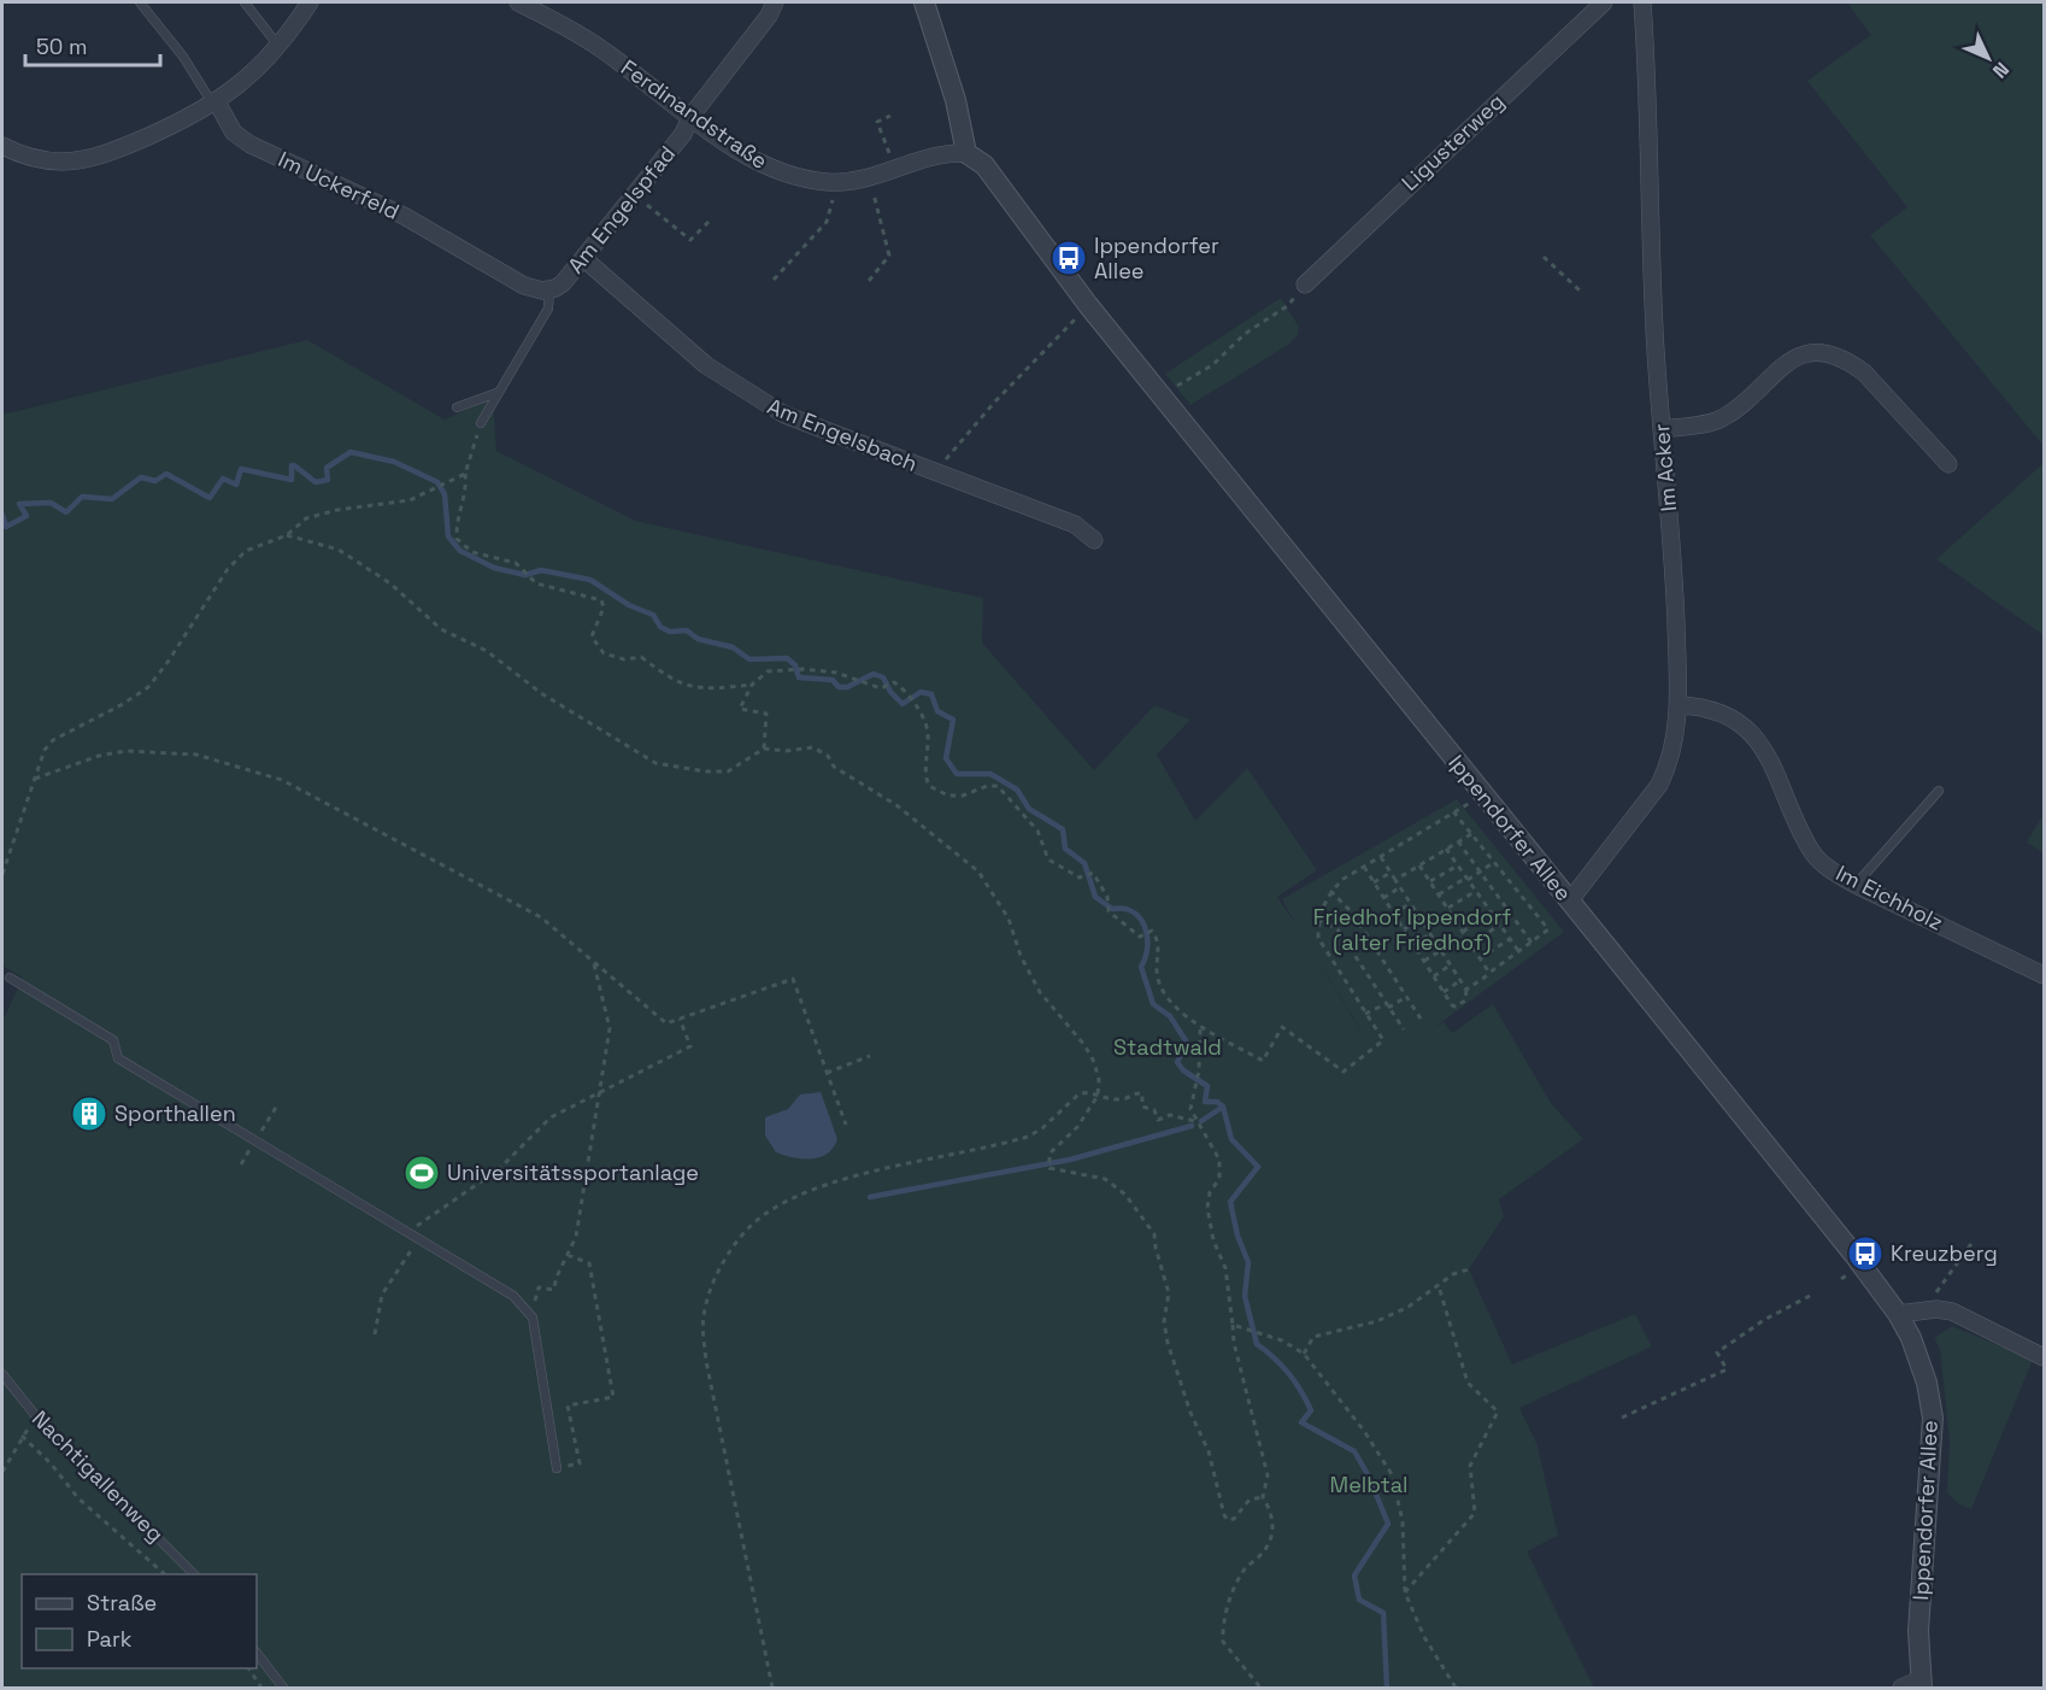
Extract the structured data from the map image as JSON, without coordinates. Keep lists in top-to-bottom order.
{
  "streets": {
    "street": [
      "Ferdinandstraße",
      "Ligusterweg",
      "Im Uckerfeld",
      "Am Engelspfad",
      "Am Engelsbach",
      "Im Acker",
      "Ippendorfer Allee",
      "Im Eichholz"
    ],
    "lane": ["Nachtigallenweg"]
  },
  "crossings": [
    ["Ferdinandstraße", "Am Engelspfad"],
    ["Ferdinandstraße", "Ippendorfer Allee"],
    ["Im Uckerfeld", "Am Engelspfad"],
    ["Am Engelspfad", "Am Engelsbach"],
    ["Im Acker", "Ippendorfer Allee"],
    ["Im Acker", "Im Eichholz"]
  ],
  "parks": ["Friedhof Ippendorf (alter Friedhof)", "Stadtwald", "Melbtal"],
  "places": {
    "bus stop": ["Ippendorfer Allee", "Kreuzberg"],
    "building": ["Sporthallen"],
    "sports": ["Universitätssportanlage"]
  },
  "legend": ["Straße", "Park"],
  "scale_bar": "50 m",
  "north": "bottom right"
}
